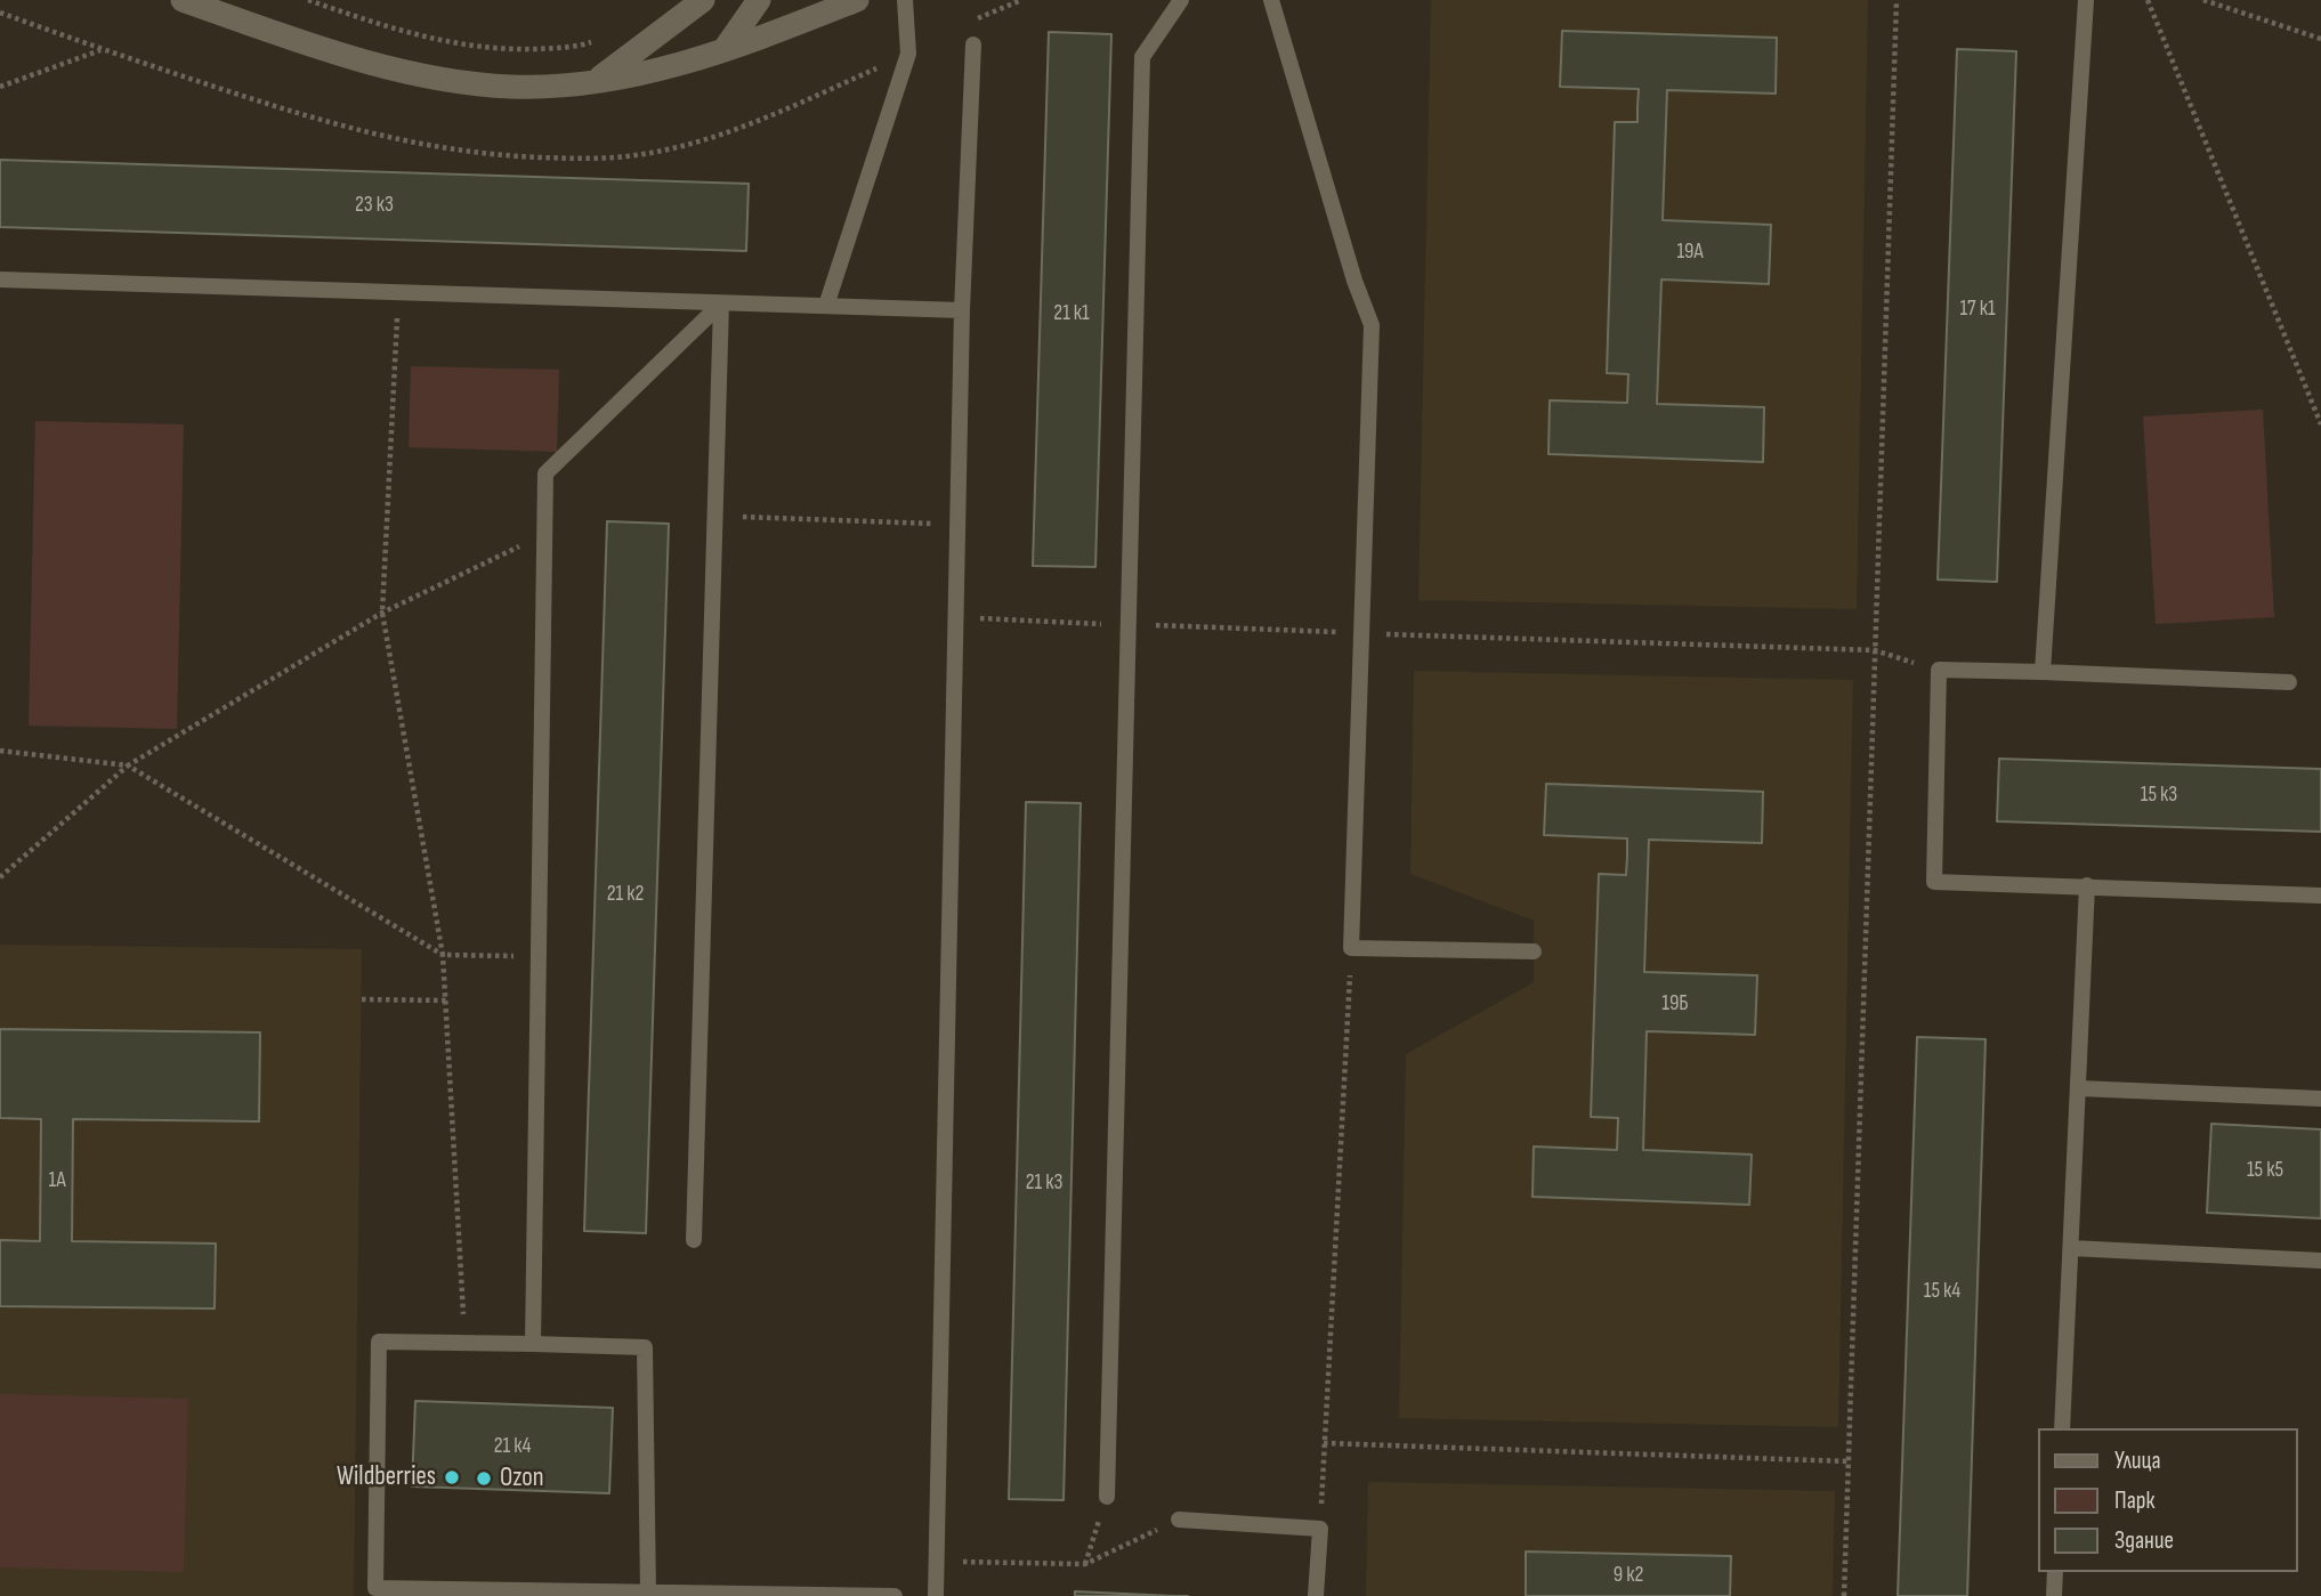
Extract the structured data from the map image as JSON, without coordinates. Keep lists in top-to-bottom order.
{
  "places": ["Wildberries", "Ozon"],
  "house_numbers": [
    "23 к3",
    "19А",
    "17 к1",
    "21 к1",
    "15 к3",
    "21 к2",
    "19Б",
    "15 к5",
    "1А",
    "21 к3",
    "15 к4",
    "21 к4",
    "9 к2"
  ],
  "legend": ["Улица", "Парк", "Здание"]
}
